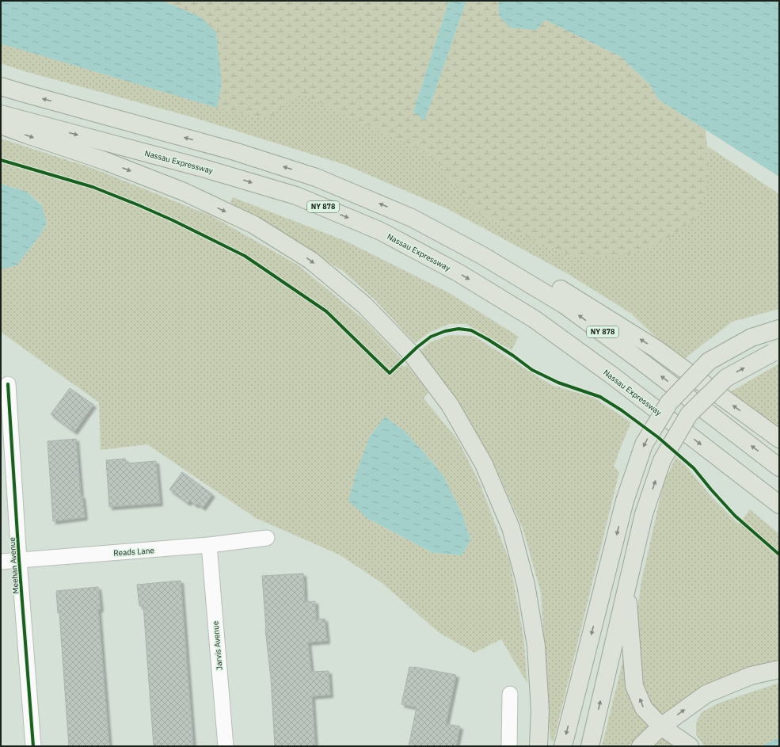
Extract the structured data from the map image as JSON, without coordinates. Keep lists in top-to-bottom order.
{
  "streets": {
    "highway": ["Nassau Expressway", "NY 878"],
    "street": ["Reads Lane", "Meehan Avenue", "Jarvis Avenue"]
  },
  "crossings": [
    ["Reads Lane", "Meehan Avenue"],
    ["Reads Lane", "Jarvis Avenue"]
  ]
}
